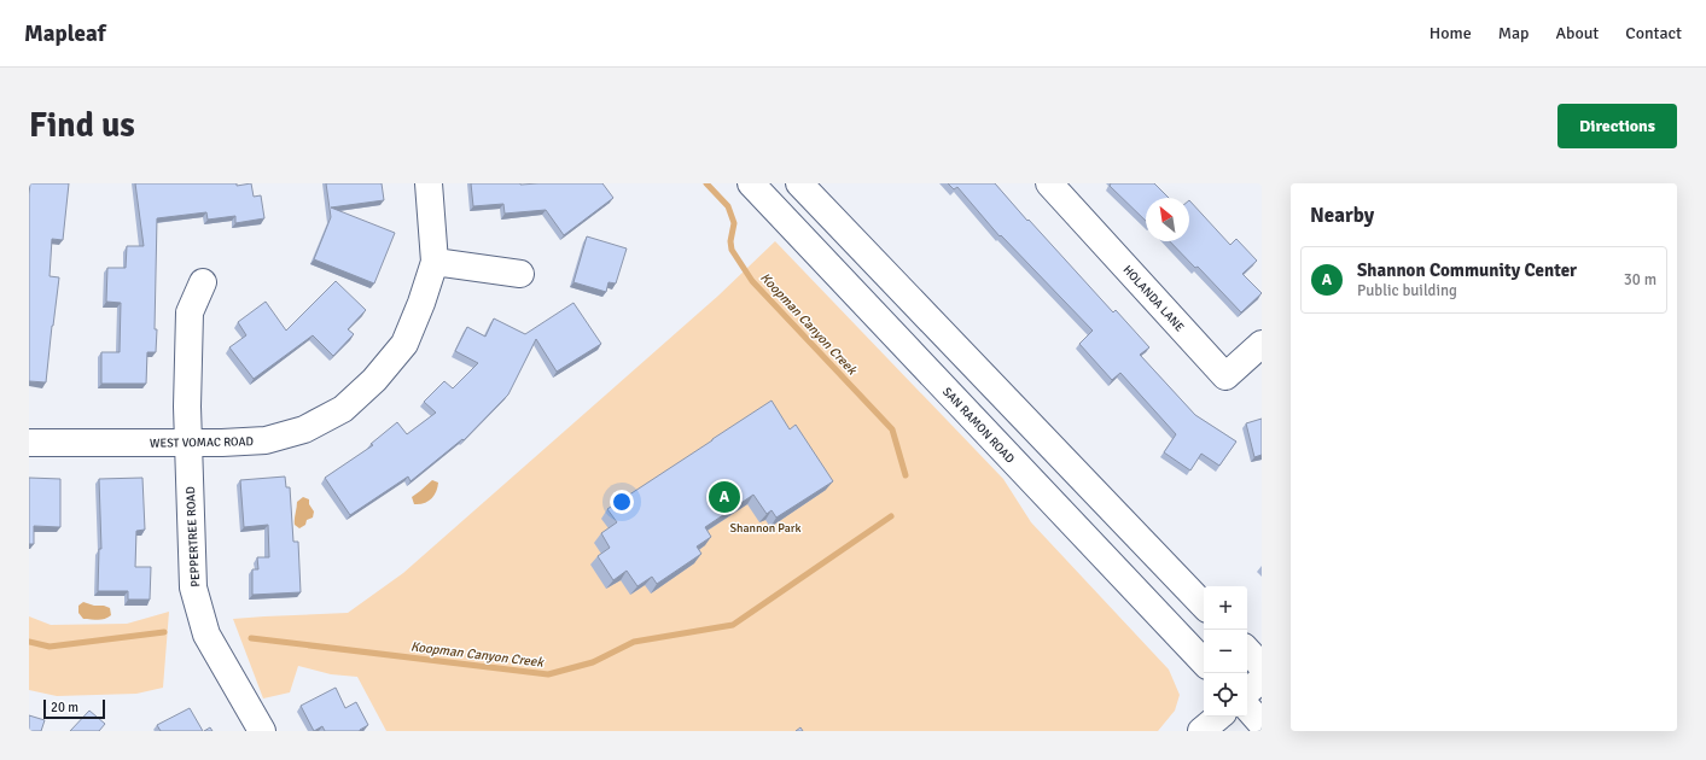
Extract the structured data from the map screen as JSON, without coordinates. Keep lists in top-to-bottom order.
{
  "streets": {
    "street": [
      "HOLANDA LANE",
      "SAN RAMON ROAD",
      "WEST VOMAC ROAD",
      "PEPPERTREE ROAD"
    ]
  },
  "crossings": [
    ["WEST VOMAC ROAD", "PEPPERTREE ROAD"]
  ],
  "water": ["Koopman Canyon Creek"],
  "parks": ["Shannon Park"],
  "scale_bar": "20 m",
  "north": "top left",
  "page": {
    "header": "Mapleaf",
    "nav": [
      "Home",
      "Map",
      "About",
      "Contact"
    ],
    "buttons": "Directions",
    "title": "Find us",
    "heading": "Nearby",
    "list": [
      {
        "mark": "A",
        "name": "Shannon Community Center",
        "note": "Public building",
        "value": "30 m"
      }
    ],
    "pins": "A",
    "map_buttons": ["+", "−"],
    "scale": "20 m"
  }
}
